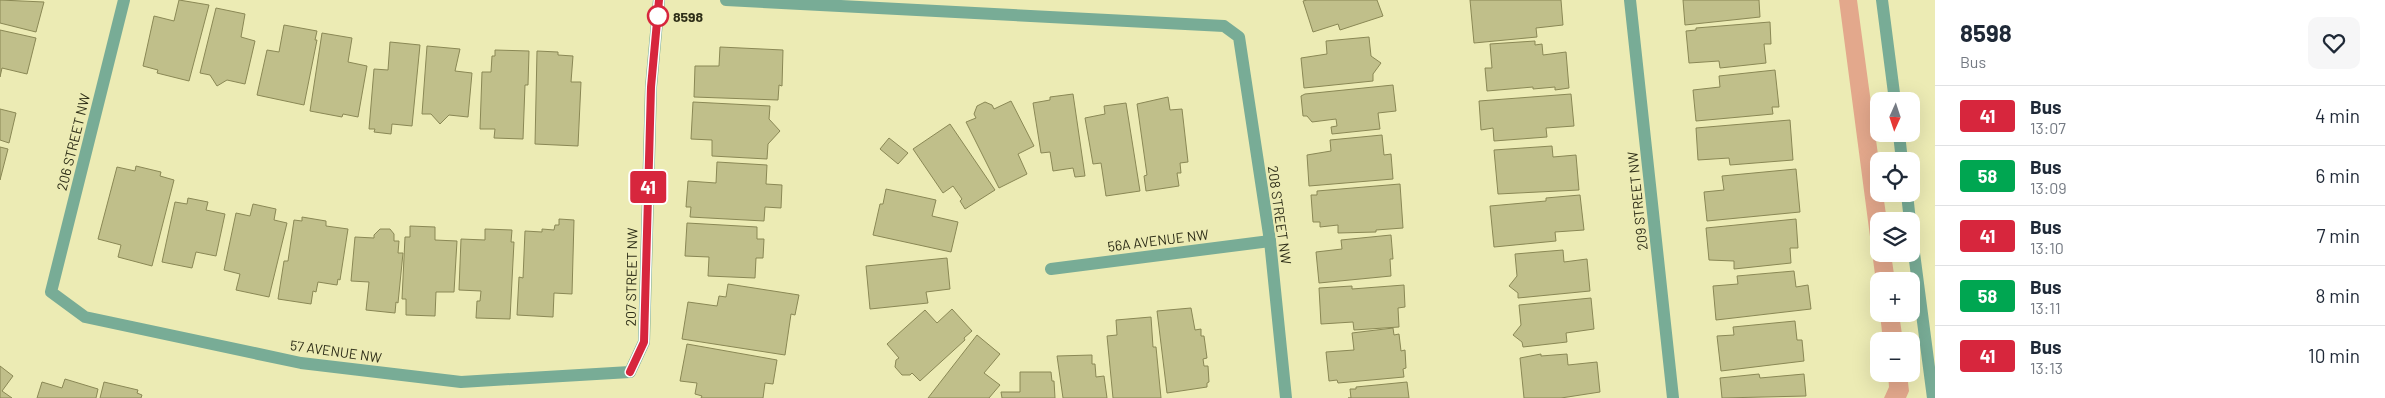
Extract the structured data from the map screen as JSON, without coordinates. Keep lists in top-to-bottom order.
{
  "streets": {
    "street": [
      "206 STREET NW",
      "209 STREET NW",
      "208 STREET NW",
      "56A AVENUE NW",
      "207 STREET NW",
      "57 AVENUE NW"
    ]
  },
  "crossings": [
    ["206 STREET NW", "57 AVENUE NW"],
    ["208 STREET NW", "56A AVENUE NW"],
    ["207 STREET NW", "57 AVENUE NW"]
  ],
  "places": ["8598"],
  "lines": ["bus line 41"],
  "north": "bottom",
  "page": {
    "on_map": "41",
    "heading": ["8598", "Bus"],
    "list": [
      {
        "mark": "41",
        "name": "Bus",
        "note": "13:07",
        "value": "4 min"
      },
      {
        "mark": "58",
        "name": "Bus",
        "note": "13:09",
        "value": "6 min"
      },
      {
        "mark": "41",
        "name": "Bus",
        "note": "13:10",
        "value": "7 min"
      },
      {
        "mark": "58",
        "name": "Bus",
        "note": "13:11",
        "value": "8 min"
      },
      {
        "mark": "41",
        "name": "Bus",
        "note": "13:13",
        "value": "10 min"
      }
    ],
    "map_buttons": ["+", "−"]
  }
}
